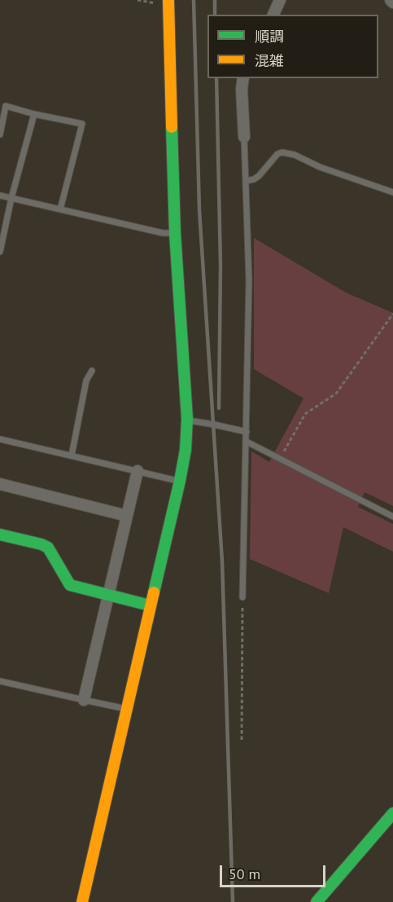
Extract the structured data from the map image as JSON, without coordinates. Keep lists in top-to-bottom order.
{
  "legend": ["順調", "混雑"],
  "scale_bar": "50 m"
}
